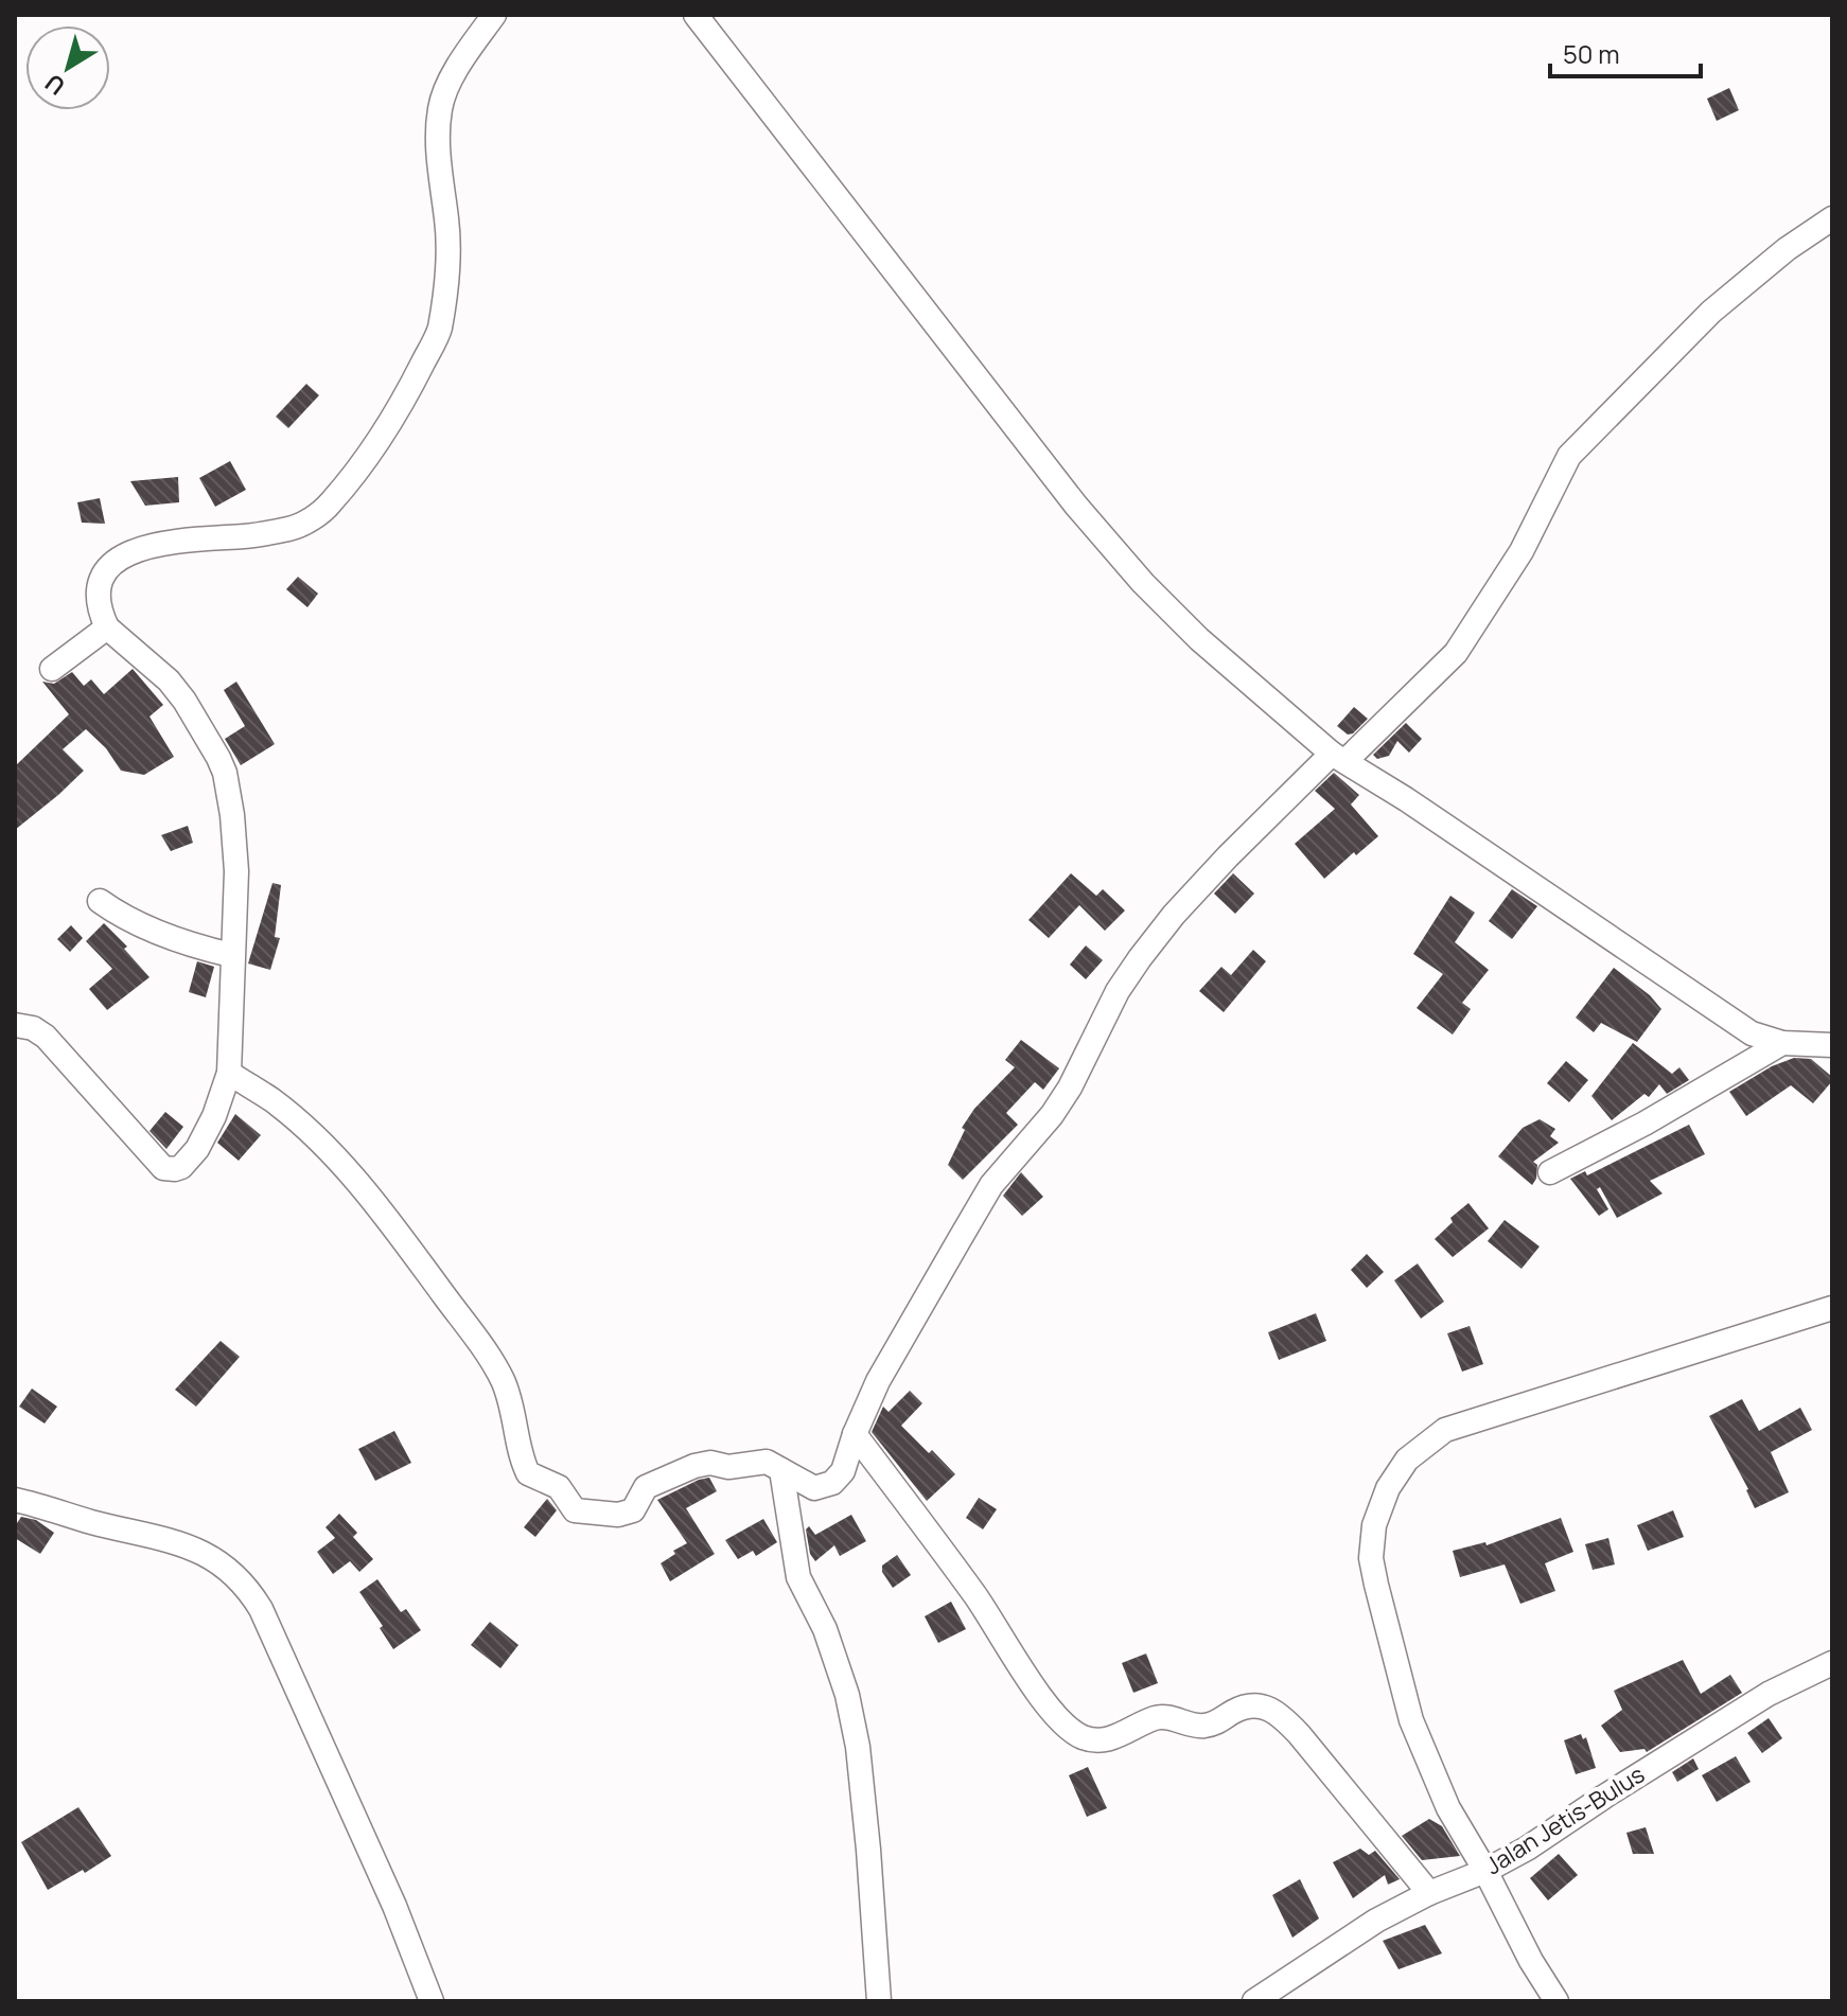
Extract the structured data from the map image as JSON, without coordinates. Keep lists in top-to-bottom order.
{
  "streets": {
    "street": ["Jalan Jetis-Bulus"]
  },
  "scale_bar": "50 m",
  "north": "bottom left"
}
